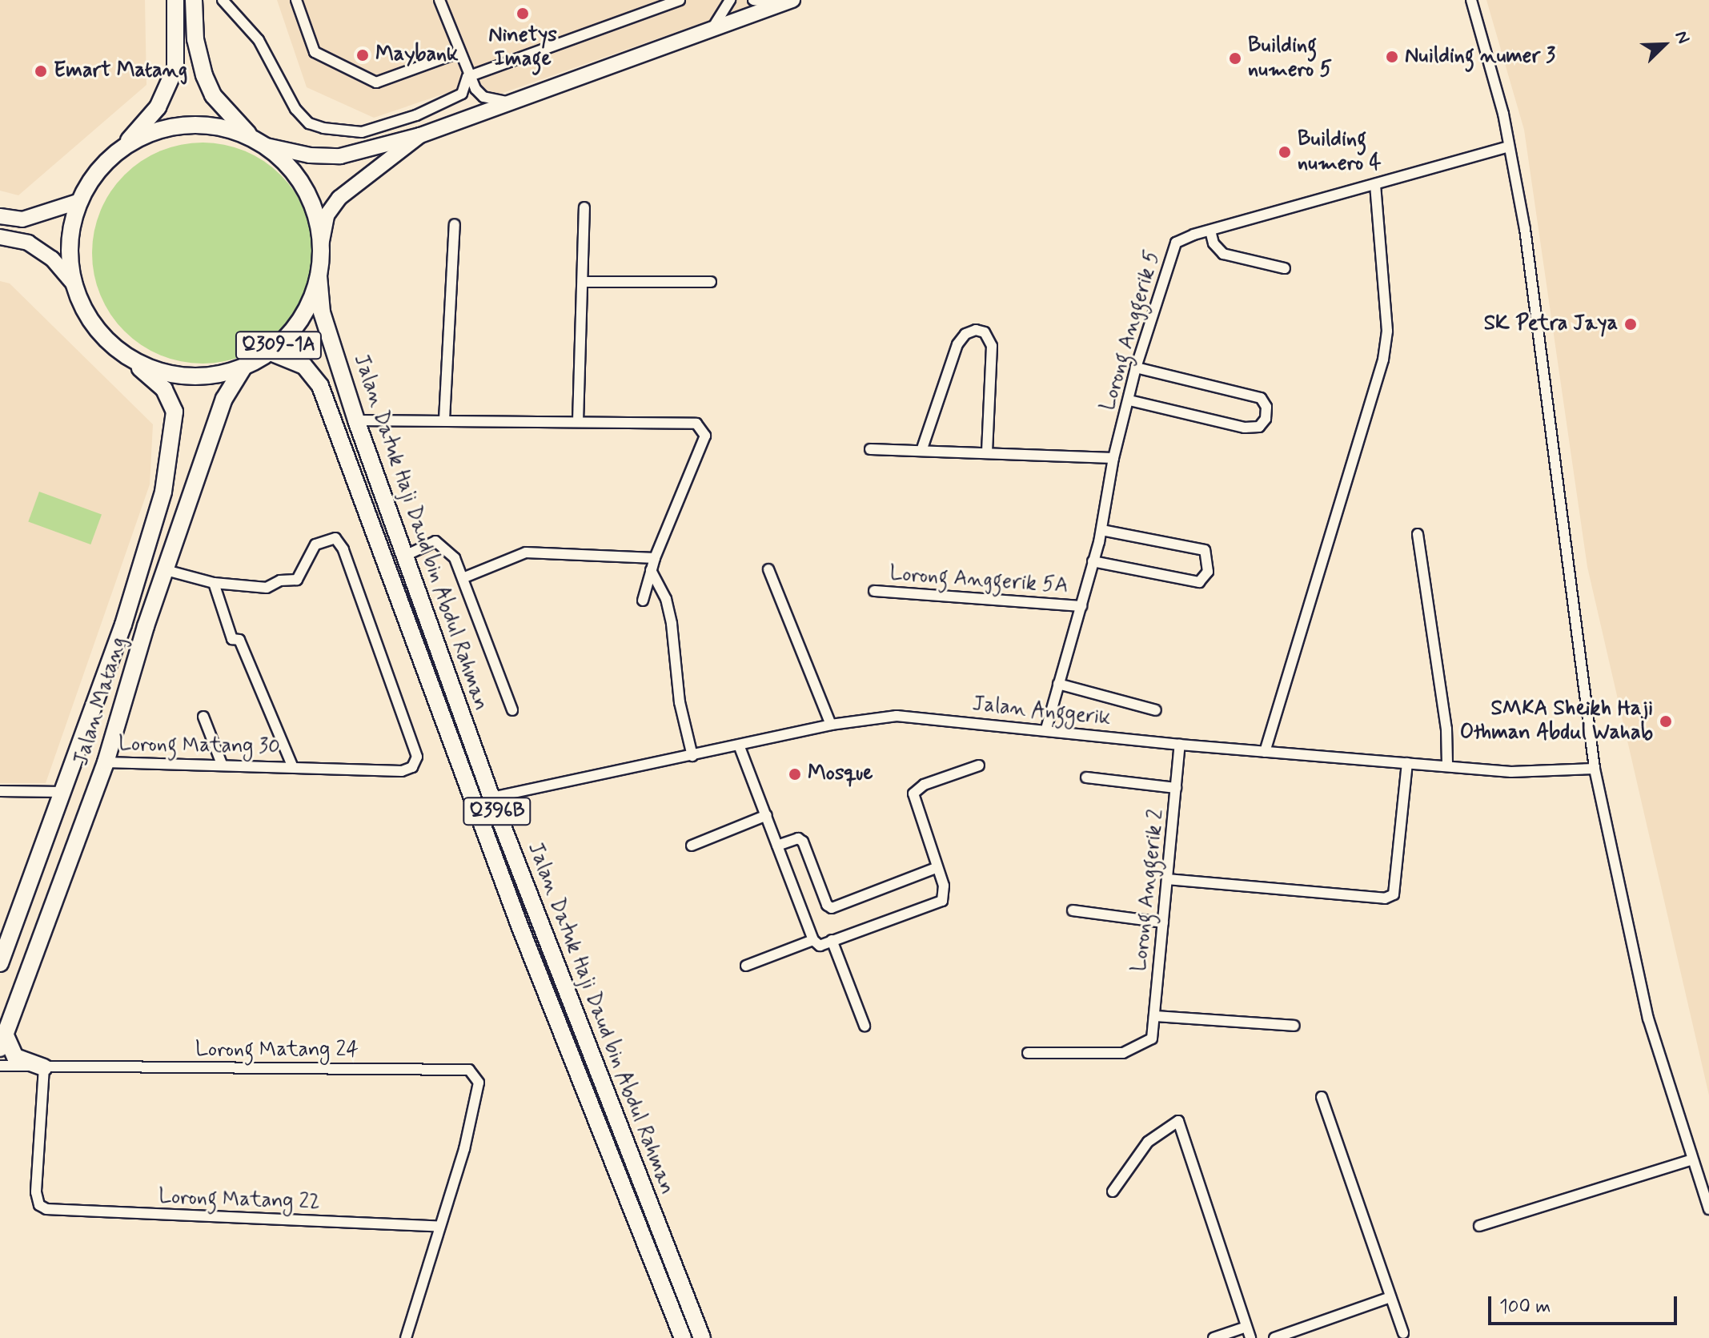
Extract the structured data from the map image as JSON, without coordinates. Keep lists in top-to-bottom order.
{
  "streets": {
    "main road": [
      "Q309-1A",
      "Jalan Datuk Haji Daud bin Abdul Rahman",
      "Jalan Matang",
      "Q396B"
    ],
    "street": [
      "Lorong Anggerik 5",
      "Lorong Anggerik 5A",
      "Jalan Anggerik",
      "Lorong Matang 30",
      "Lorong Anggerik 2",
      "Lorong Matang 24",
      "Lorong Matang 22"
    ]
  },
  "crossings": [
    ["Lorong Anggerik 5", "Lorong Anggerik 5A"],
    ["Lorong Anggerik 5", "Jalan Anggerik"],
    ["Q309-1A", "Jalan Datuk Haji Daud bin Abdul Rahman"],
    ["Q309-1A", "Jalan Matang"],
    ["Jalan Datuk Haji Daud bin Abdul Rahman", "Jalan Anggerik"],
    ["Jalan Matang", "Lorong Matang 30"],
    ["Jalan Anggerik", "Lorong Anggerik 2"],
    ["Lorong Matang 24", "Lorong Matang 22"]
  ],
  "places": [
    "Ninetys Image",
    "Maybank",
    "Nuilding numer 3",
    "Building numero 5",
    "Emart Matang",
    "Building numero 4",
    "SK Petra Jaya",
    "SMKA Sheikh Haji Othman Abdul Wahab",
    "Mosque"
  ],
  "scale_bar": "100 m",
  "north": "top right"
}
